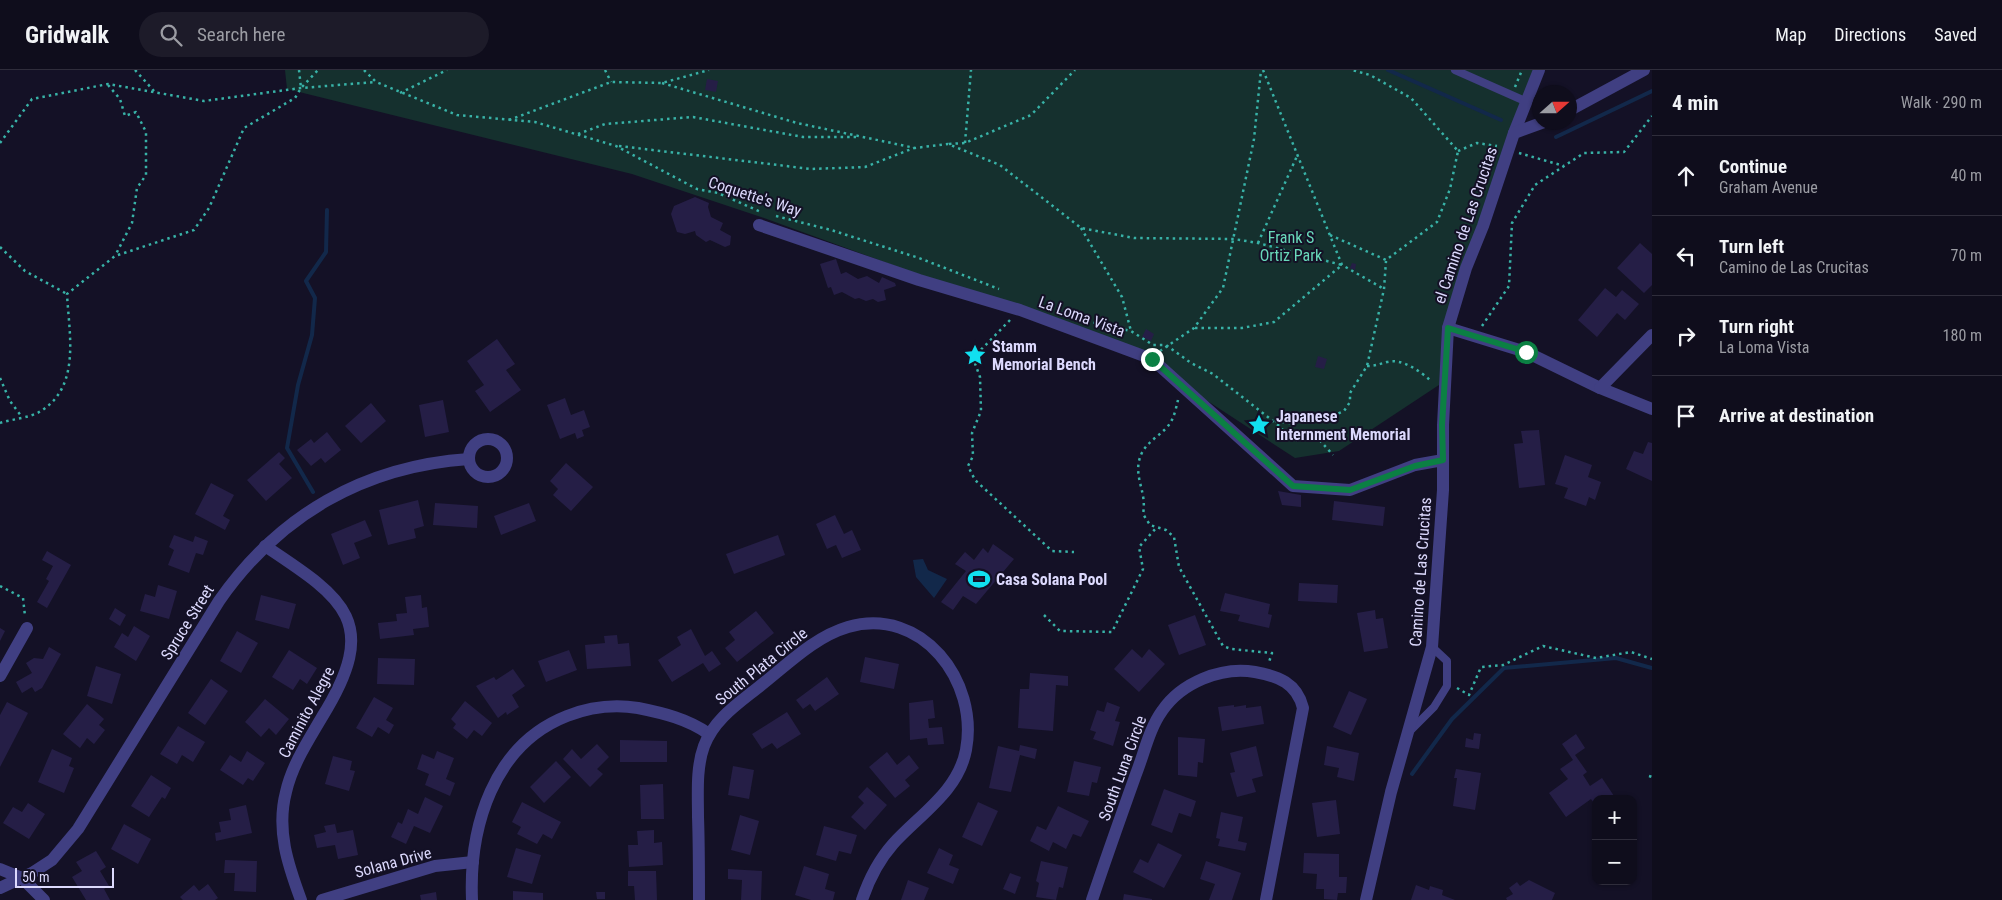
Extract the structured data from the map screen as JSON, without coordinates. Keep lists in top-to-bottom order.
{
  "streets": {
    "street": [
      "el Camino de Las Crucitas",
      "La Loma Vista",
      "Camino de Las Crucitas",
      "Spruce Street",
      "South Plata Circle",
      "Caminito Alegre",
      "South Luna Circle",
      "Solana Drive"
    ],
    "path": ["Coquette's Way"]
  },
  "crossings": [
    ["el Camino de Las Crucitas", "Camino de Las Crucitas"],
    ["La Loma Vista", "Camino de Las Crucitas"],
    ["Spruce Street", "Caminito Alegre"]
  ],
  "parks": ["Frank S Ortiz Park"],
  "places": {
    "place": ["Stamm Memorial Bench", "Japanese Internment Memorial"],
    "sports": ["Casa Solana Pool"]
  },
  "scale_bar": "50 m",
  "north": "right",
  "page": {
    "header": "Gridwalk",
    "search": "Search here",
    "nav": ["Map", "Directions", "Saved"],
    "heading": ["4 min", "Walk · 290 m"],
    "list": [
      ["Continue", "Graham Avenue", "40 m"],
      ["Turn left", "Camino de Las Crucitas", "70 m"],
      ["Turn right", "La Loma Vista", "180 m"],
      "Arrive at destination"
    ],
    "map_buttons": ["+", "−"],
    "scale": "50 m"
  }
}
